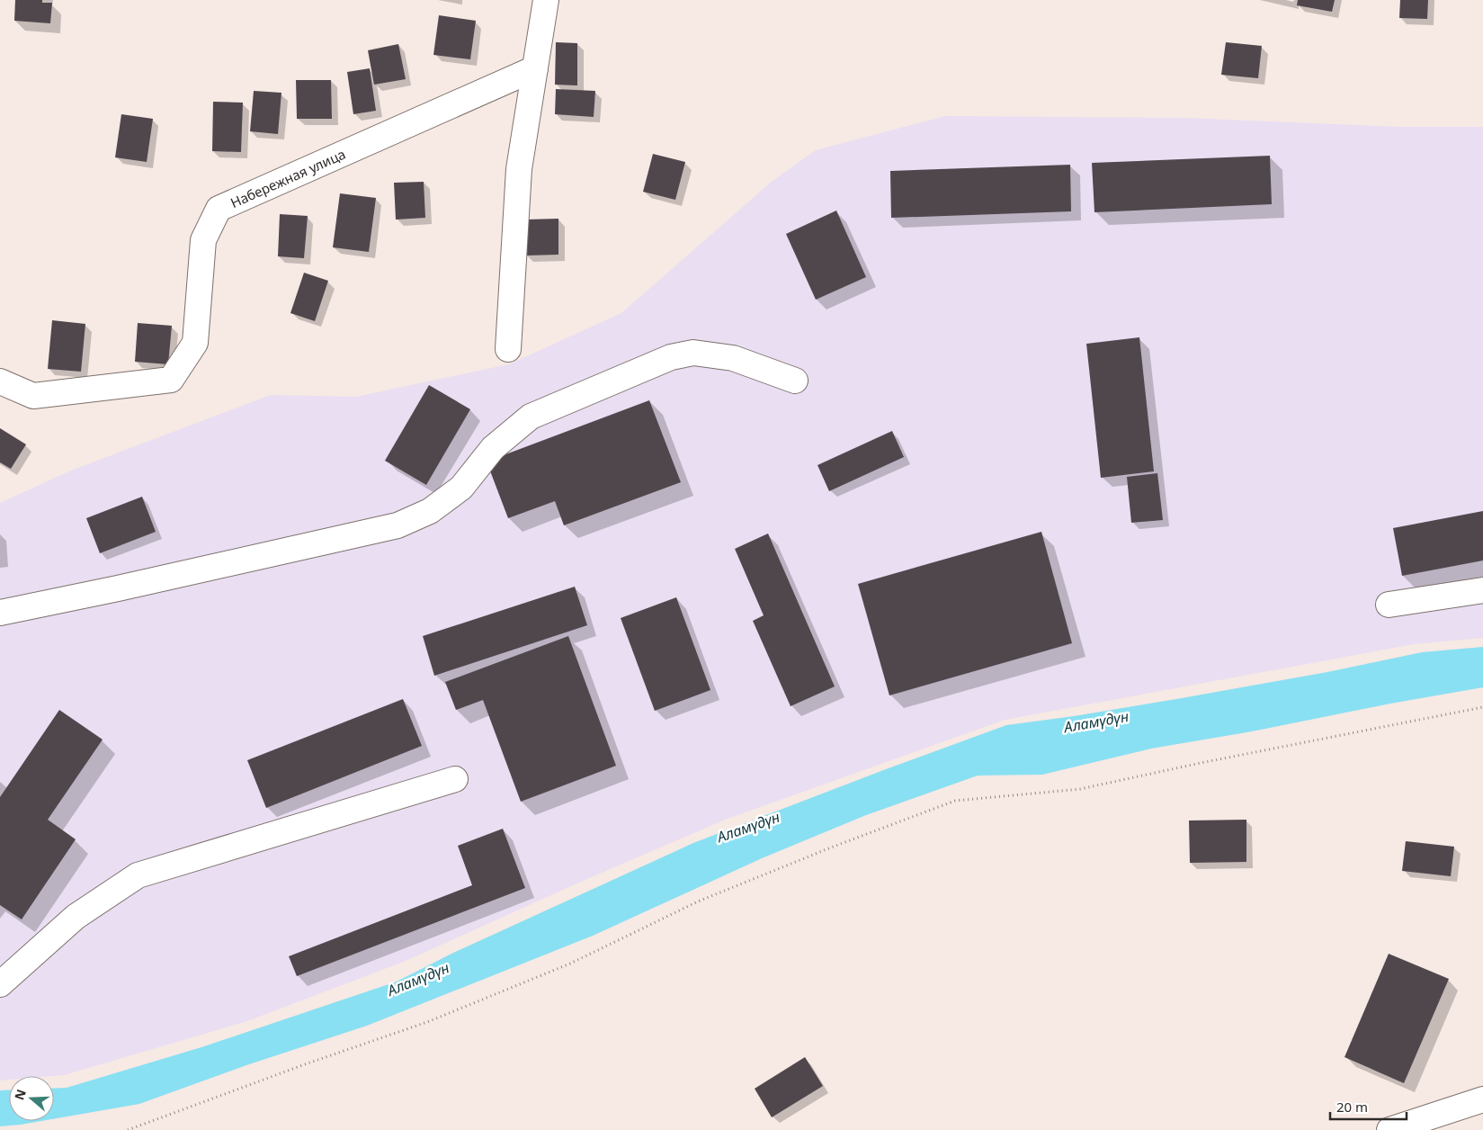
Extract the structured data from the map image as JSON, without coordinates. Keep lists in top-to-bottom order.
{
  "streets": {
    "street": ["Набережная улица"]
  },
  "water": ["Аламүдүн"],
  "scale_bar": "20 m",
  "north": "left"
}
